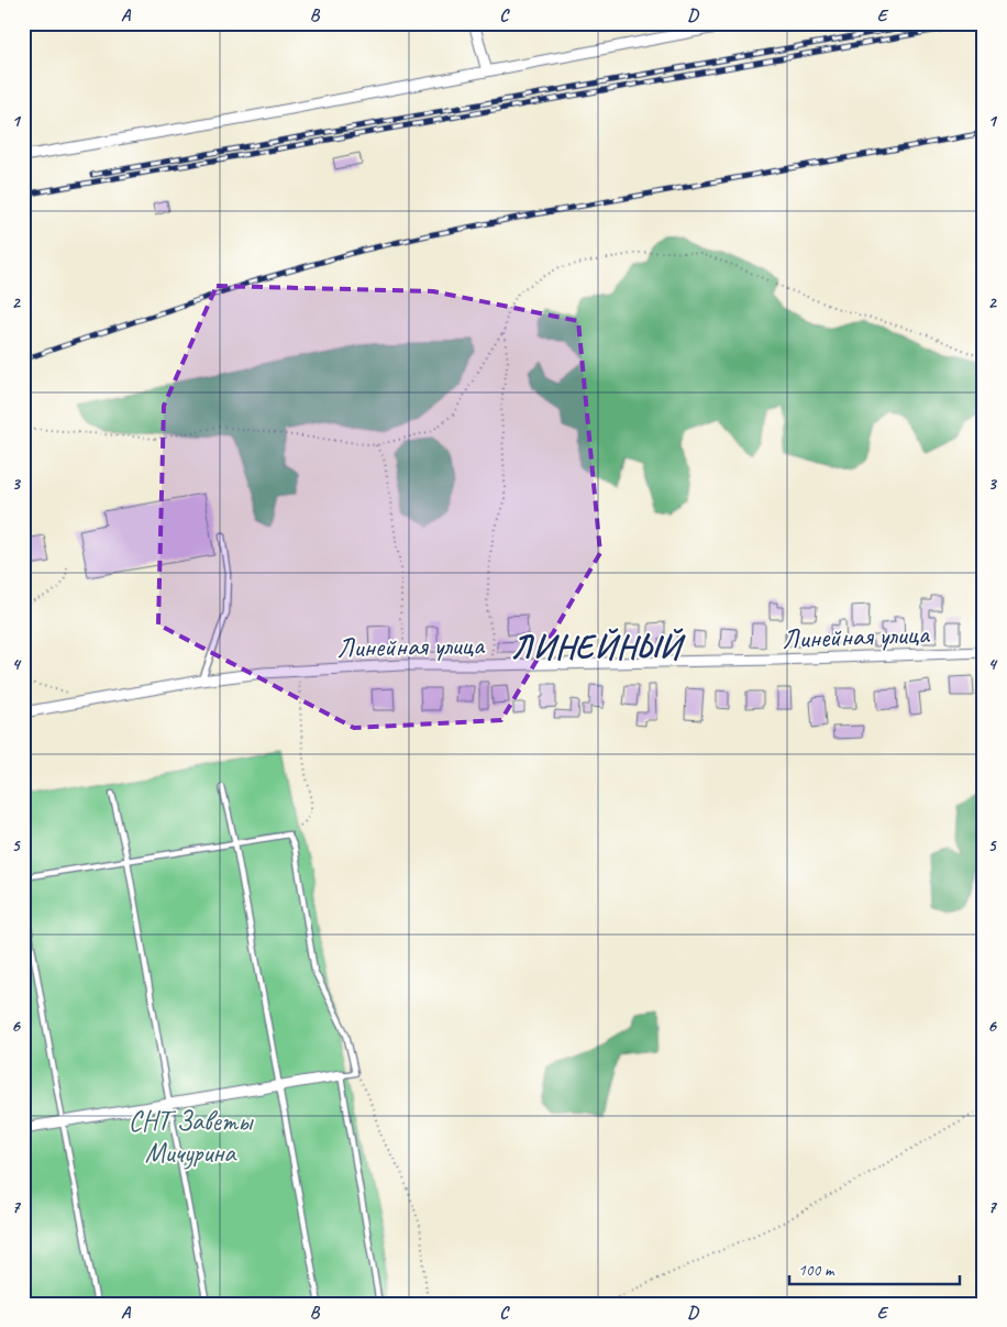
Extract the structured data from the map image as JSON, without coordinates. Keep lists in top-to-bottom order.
{
  "streets": {
    "street": ["Линейная улица"]
  },
  "districts": ["ЛИНЕЙНЫЙ"],
  "parks": ["СНТ Заветы Мичурина"],
  "scale_bar": "100 m",
  "grid": {
    "columns": [
      "A",
      "B",
      "C",
      "D",
      "E"
    ],
    "rows": [
      "1",
      "2",
      "3",
      "4",
      "5",
      "6",
      "7"
    ]
  }
}
